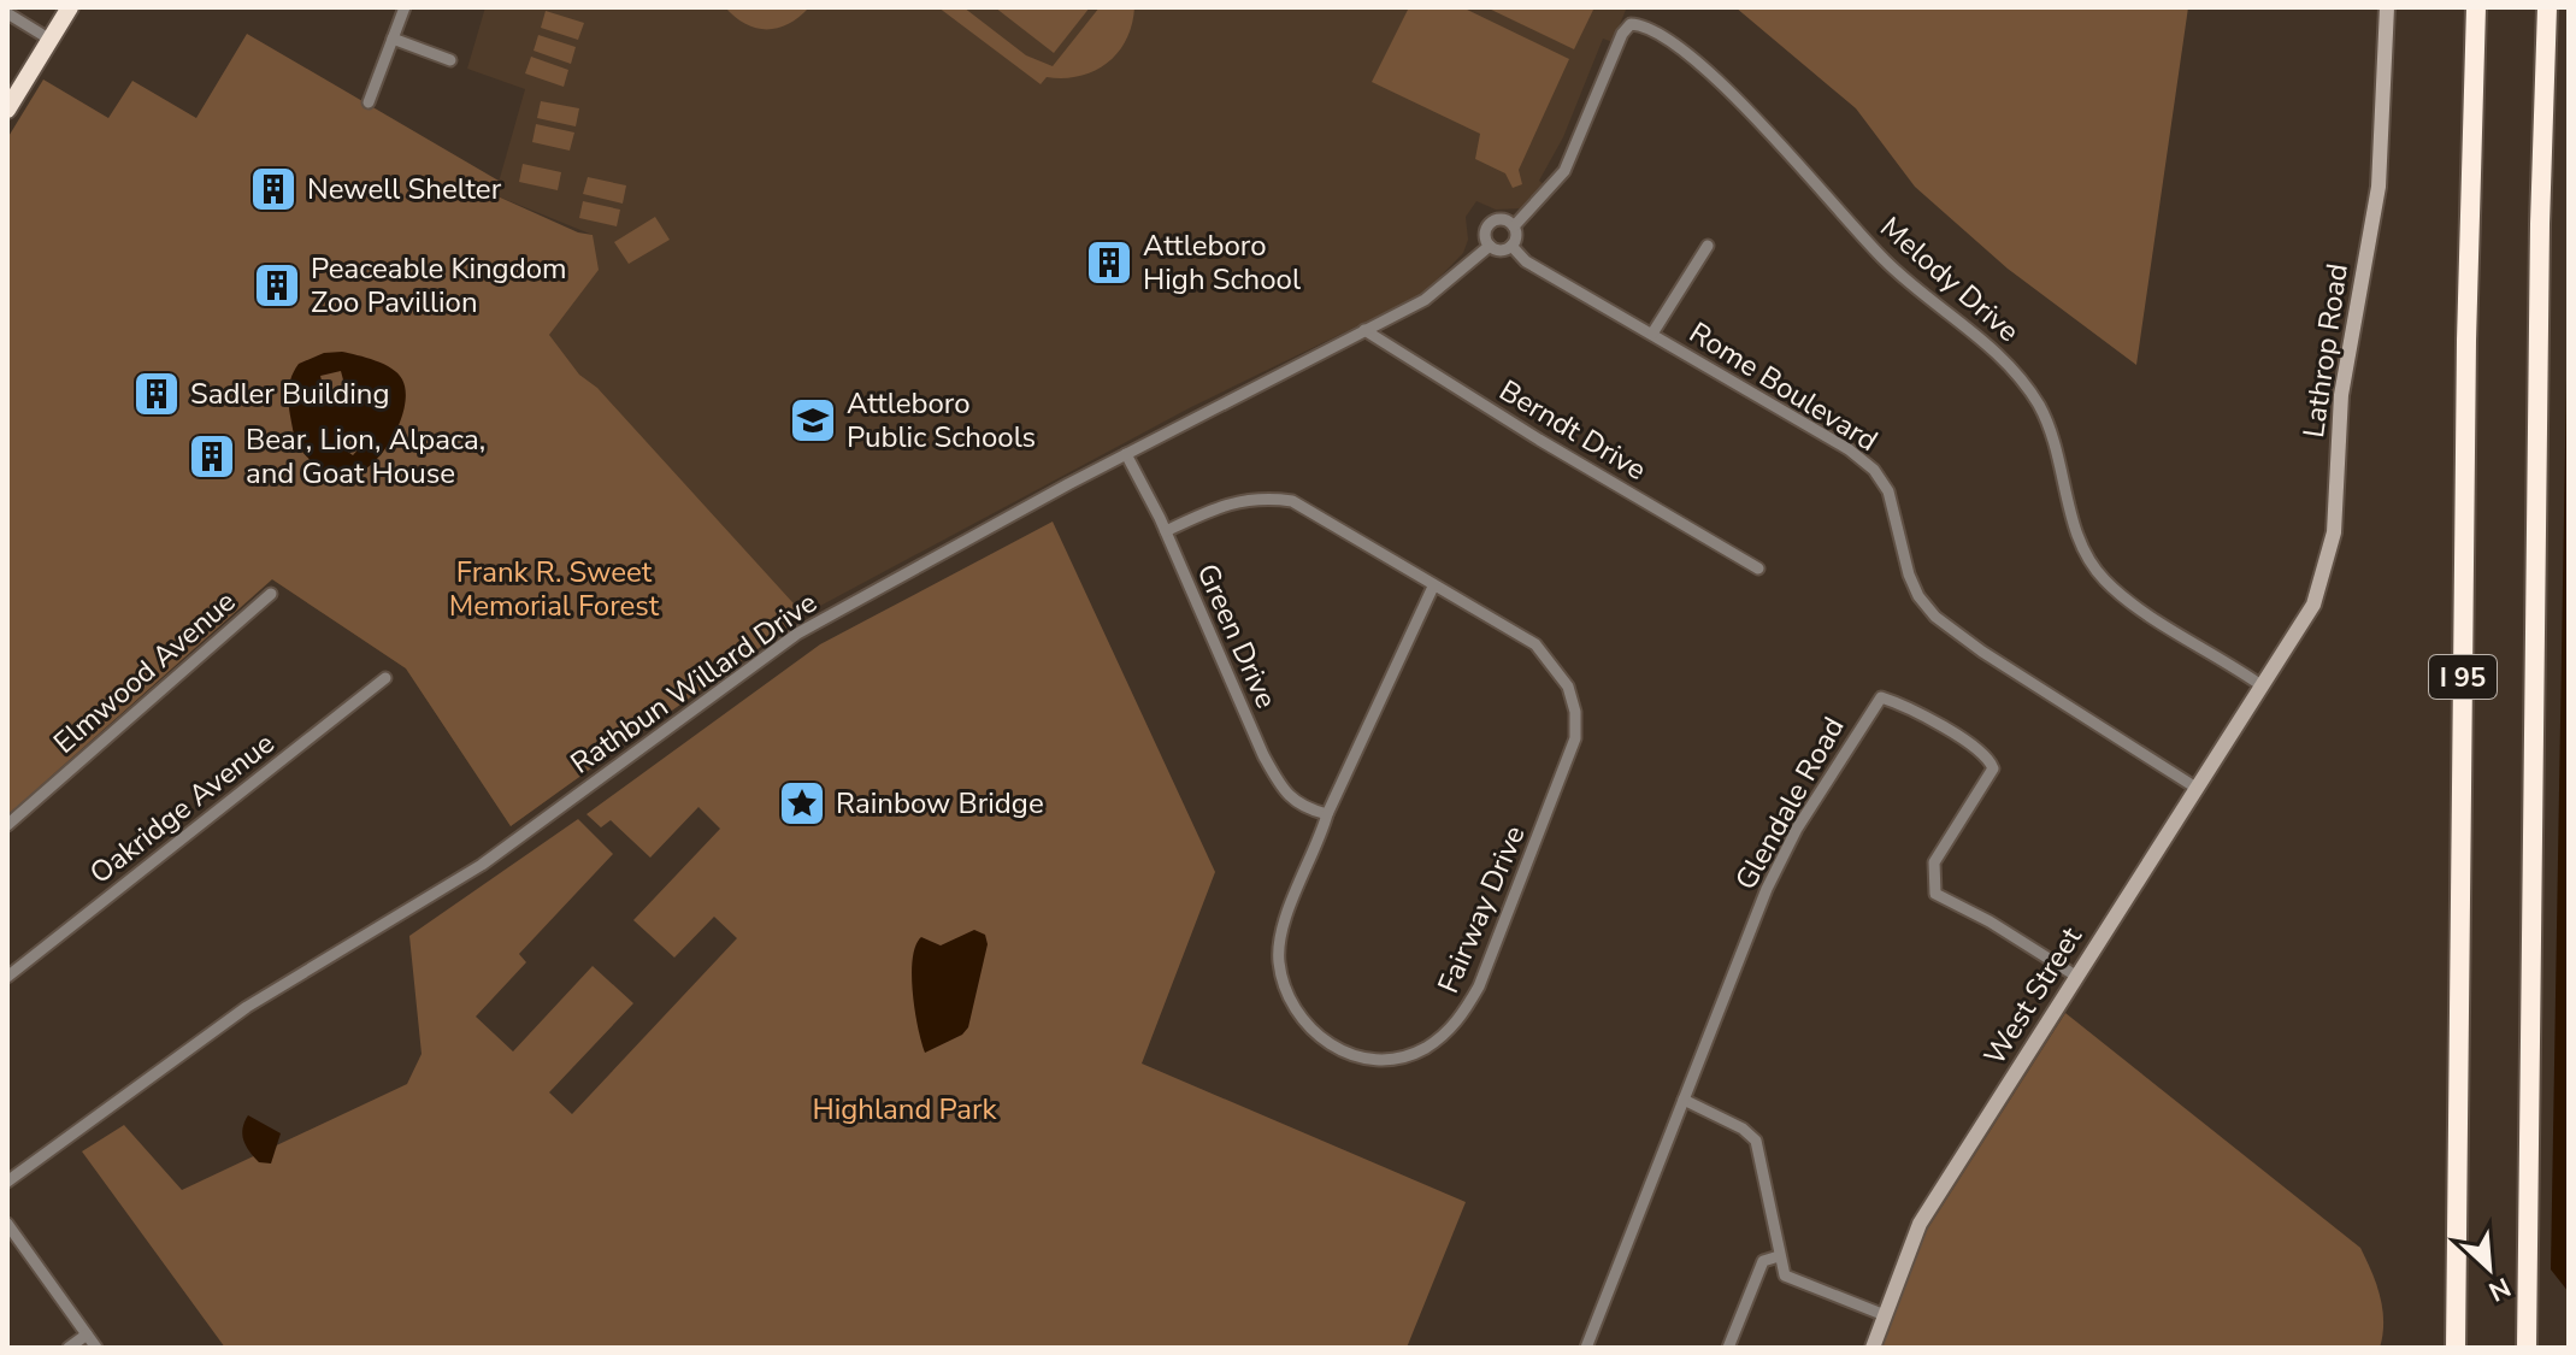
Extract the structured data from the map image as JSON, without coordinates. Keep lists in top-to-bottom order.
{
  "streets": {
    "highway": ["I 95"],
    "main road": ["Lathrop Road", "West Street"],
    "street": [
      "Melody Drive",
      "Rome Boulevard",
      "Berndt Drive",
      "Green Drive",
      "Elmwood Avenue",
      "Rathbun Willard Drive",
      "Glendale Road",
      "Oakridge Avenue",
      "Fairway Drive"
    ]
  },
  "crossings": [
    ["Melody Drive", "Lathrop Road"],
    ["Melody Drive", "Rome Boulevard"],
    ["Melody Drive", "Rathbun Willard Drive"],
    ["Melody Drive", "West Street"],
    ["Lathrop Road", "West Street"],
    ["Rome Boulevard", "Rathbun Willard Drive"],
    ["Rome Boulevard", "West Street"],
    ["Berndt Drive", "Rathbun Willard Drive"],
    ["Green Drive", "Rathbun Willard Drive"],
    ["Green Drive", "Fairway Drive"],
    ["Glendale Road", "West Street"]
  ],
  "parks": ["Frank R. Sweet Memorial Forest", "Highland Park"],
  "places": {
    "building": [
      "Newell Shelter",
      "Attleboro High School",
      "Peaceable Kingdom Zoo Pavillion",
      "Sadler Building",
      "Bear, Lion, Alpaca, and Goat House"
    ],
    "school or university": ["Attleboro Public Schools"],
    "place": ["Rainbow Bridge"]
  },
  "north": "bottom right"
}
